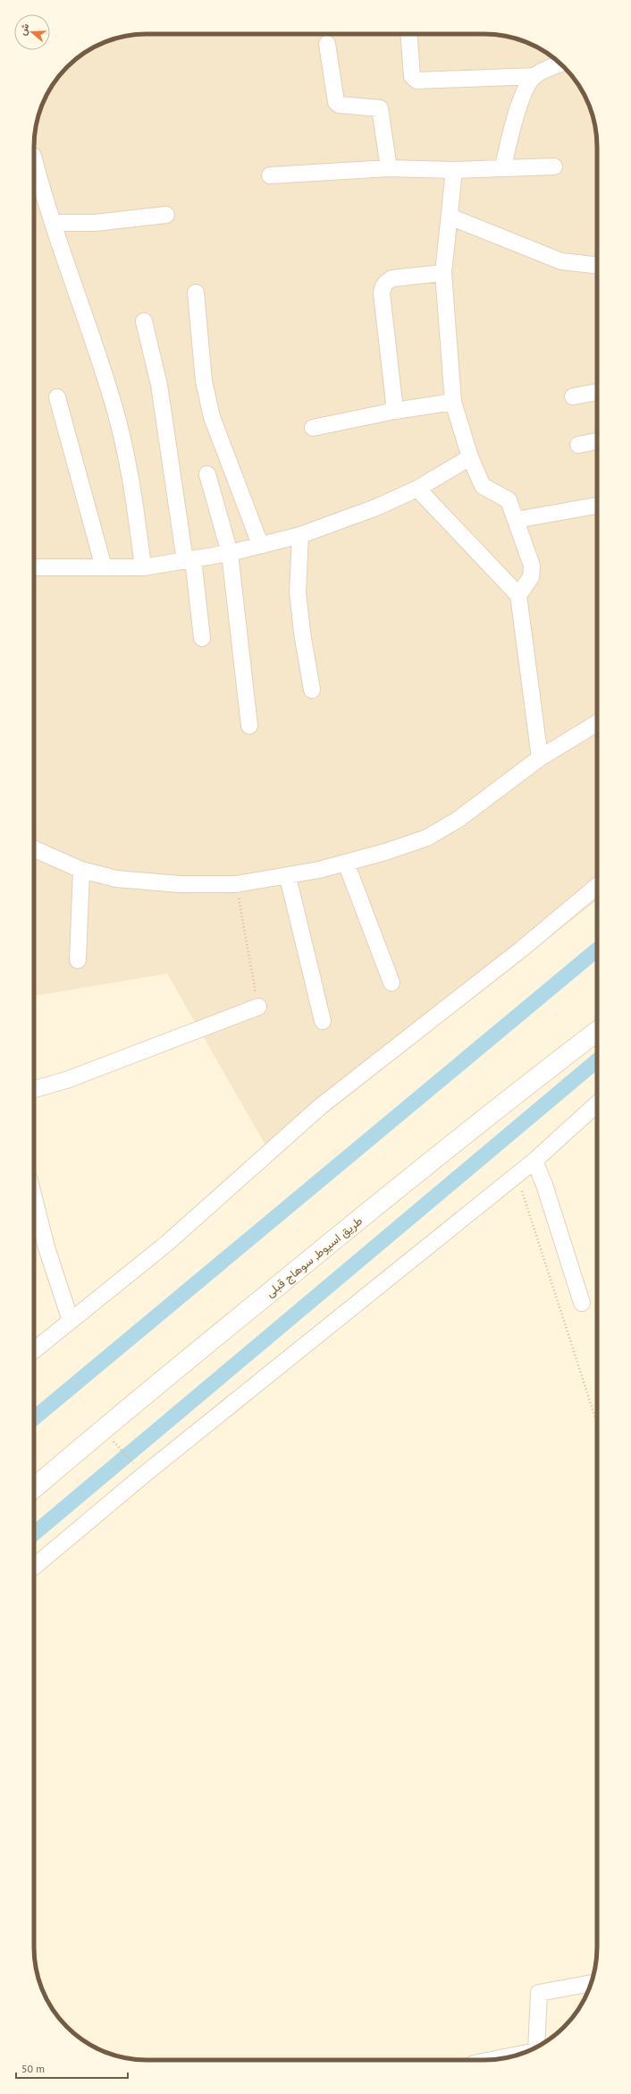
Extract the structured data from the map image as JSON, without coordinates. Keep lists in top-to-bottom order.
{
  "streets": {
    "main road": ["طريق اسيوط, سوهاج قبلى"]
  },
  "scale_bar": "50 m",
  "north": "left"
}
